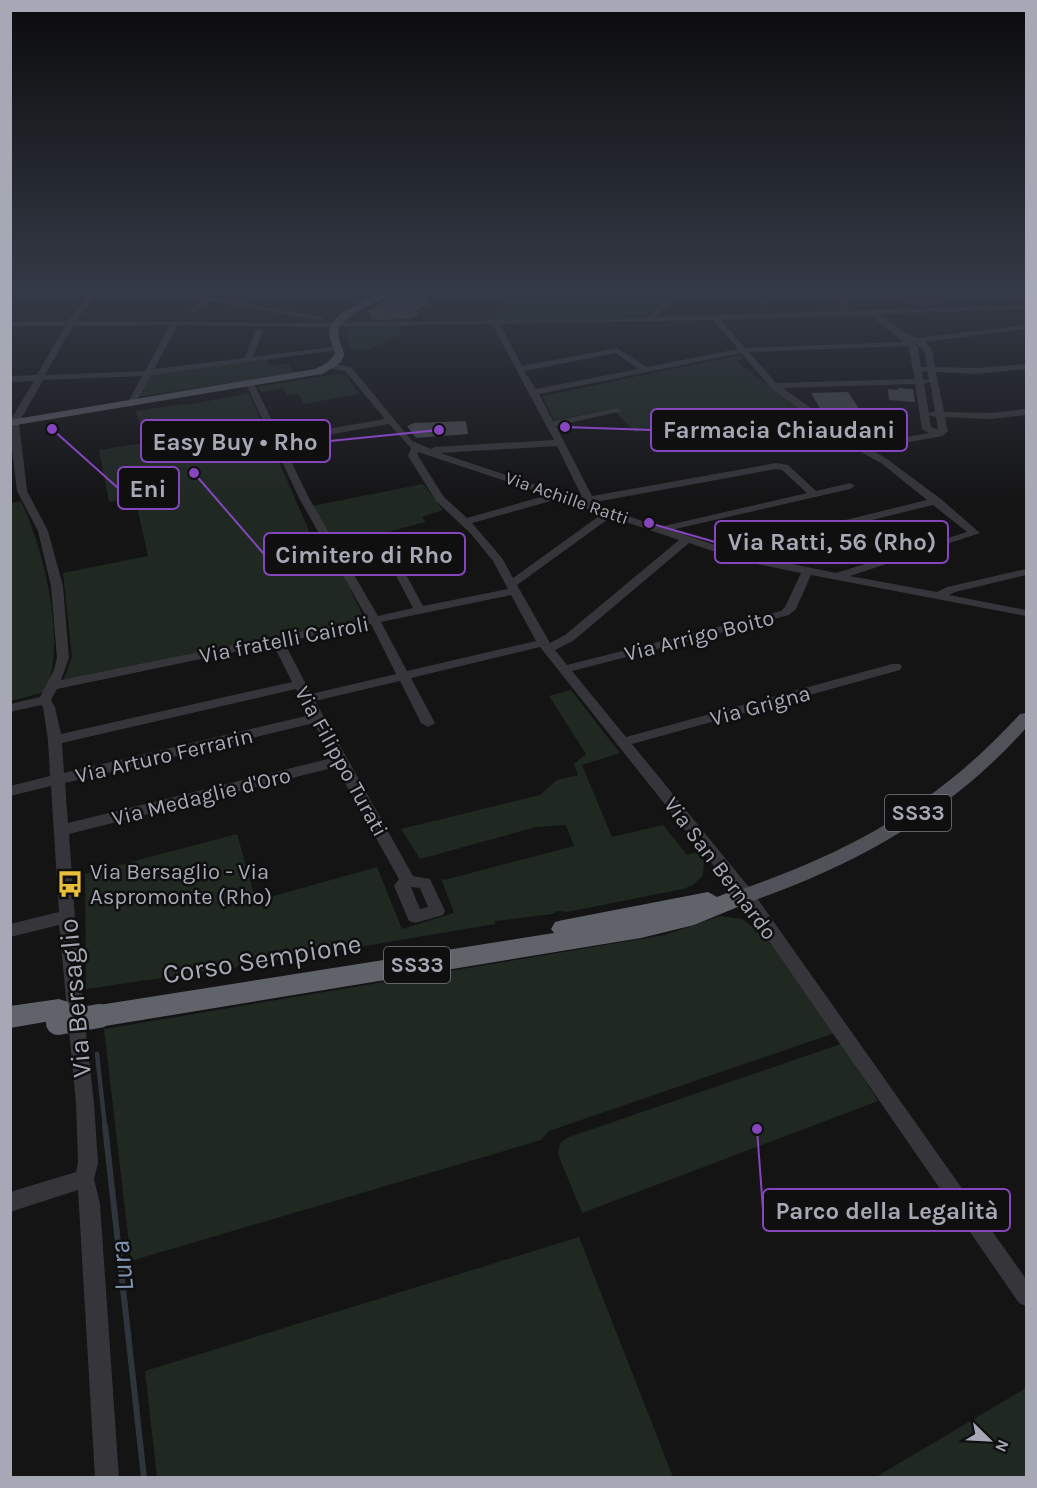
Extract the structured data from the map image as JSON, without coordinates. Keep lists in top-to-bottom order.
{
  "streets": {
    "highway": ["SS33", "Corso Sempione"],
    "street": [
      "Via Achille Ratti",
      "Via Arrigo Boito",
      "Via fratelli Cairoli",
      "Via Grigna",
      "Via Arturo Ferrarin",
      "Via Filippo Turati",
      "Via Medaglie d'Oro",
      "Via San Bernardo",
      "Via Bersaglio"
    ]
  },
  "crossings": [
    ["Via Achille Ratti", "Via Arrigo Boito"],
    ["Via Achille Ratti", "Via San Bernardo"],
    ["Via Arrigo Boito", "Via San Bernardo"],
    ["Via fratelli Cairoli", "Via Filippo Turati"],
    ["Via fratelli Cairoli", "Via San Bernardo"],
    ["Via Grigna", "Via San Bernardo"],
    ["Via Arturo Ferrarin", "Via Filippo Turati"],
    ["Via Arturo Ferrarin", "Via Bersaglio"],
    ["Via Filippo Turati", "Via Medaglie d'Oro"],
    ["Via Medaglie d'Oro", "Via Bersaglio"],
    ["Via San Bernardo", "Corso Sempione"]
  ],
  "water": ["Lura"],
  "places": {
    "other": [
      "Farmacia Chiaudani",
      "Eni",
      "Easy Buy • Rho",
      "Cimitero di Rho",
      "Via Ratti, 56 (Rho)",
      "Parco della Legalità"
    ],
    "bus stop": ["Via Bersaglio - Via Aspromonte (Rho)"]
  },
  "north": "bottom right"
}
